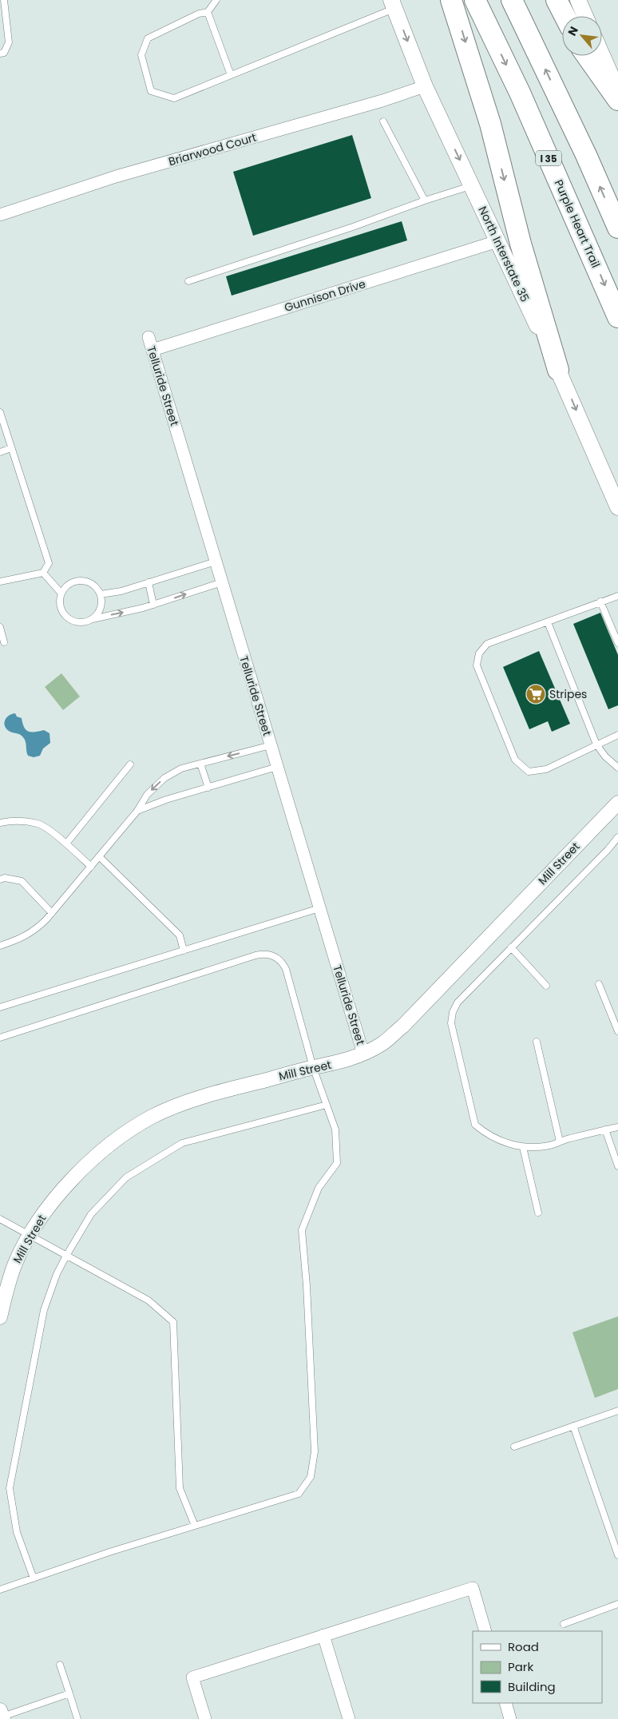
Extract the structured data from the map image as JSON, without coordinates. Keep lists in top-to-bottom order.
{
  "streets": {
    "highway": ["I 35", "Purple Heart Trail"],
    "main road": ["North Interstate 35"],
    "street": [
      "Briarwood Court",
      "Gunnison Drive",
      "Telluride Street",
      "Mill Street"
    ]
  },
  "crossings": [
    ["Briarwood Court", "North Interstate 35"],
    ["North Interstate 35", "Gunnison Drive"],
    ["Gunnison Drive", "Telluride Street"],
    ["Telluride Street", "Mill Street"]
  ],
  "one_way": ["North Interstate 35"],
  "places": {
    "supermarket": ["Stripes"]
  },
  "legend": ["Road", "Park", "Building"],
  "north": "top left"
}
